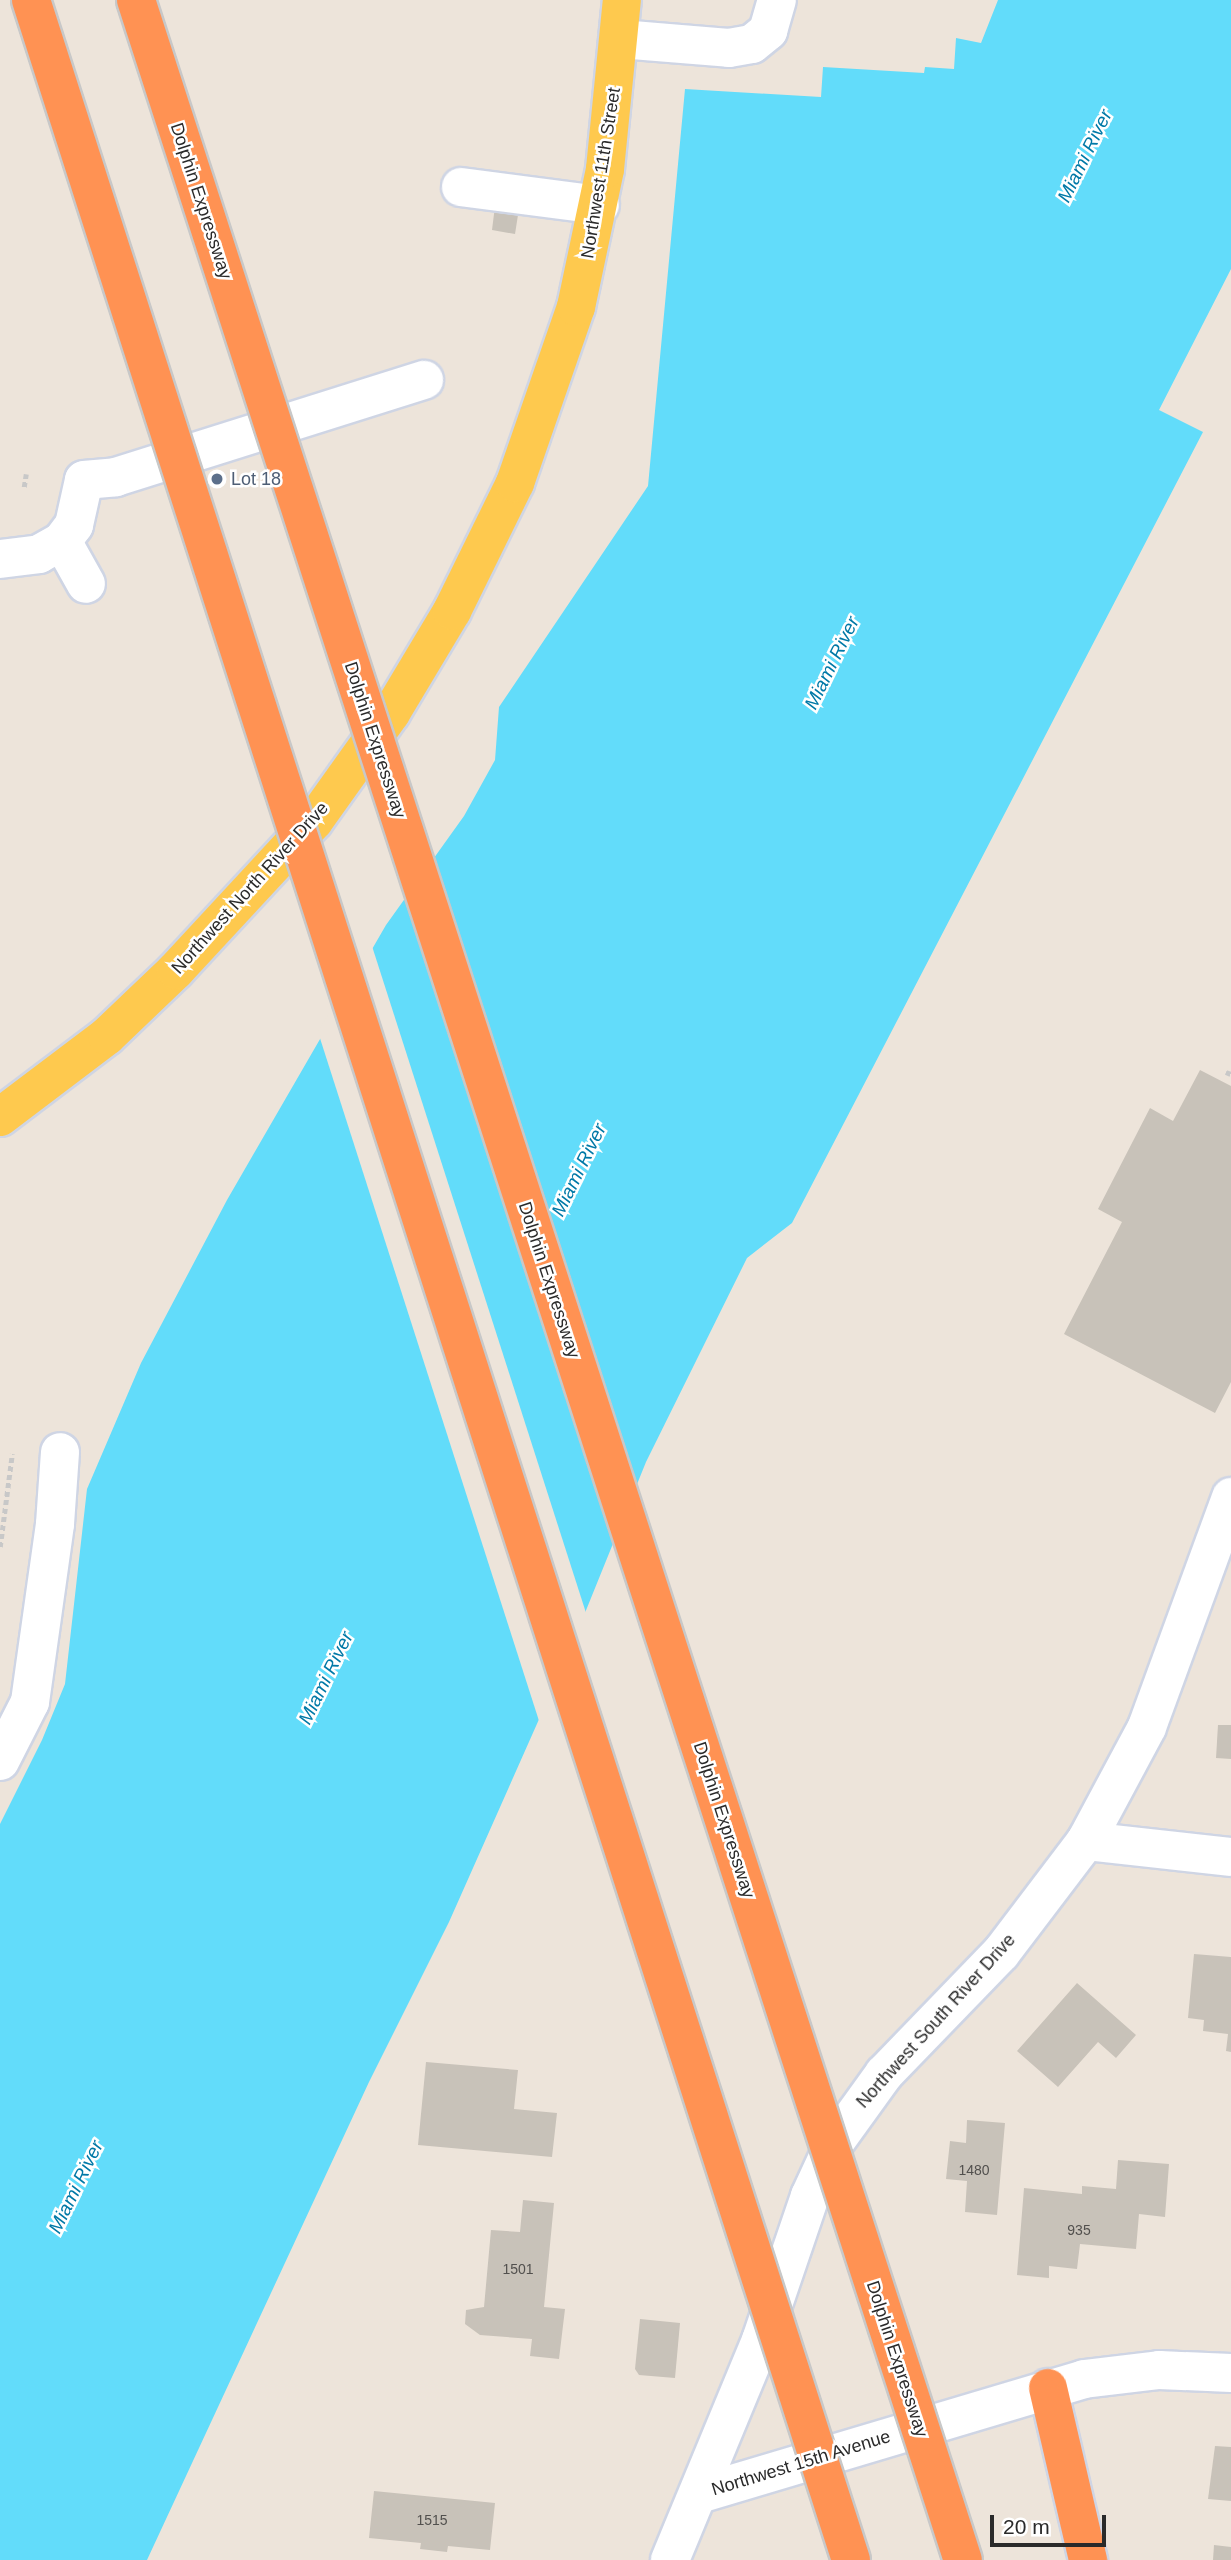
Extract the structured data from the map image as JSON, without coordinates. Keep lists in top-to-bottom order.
{
  "streets": {
    "highway": ["Dolphin Expressway"],
    "main road": ["Northwest 11th Street", "Northwest North River Drive"],
    "street": ["Northwest South River Drive", "Northwest 15th Avenue"]
  },
  "crossings": [
    ["Northwest 11th Street", "Northwest North River Drive"],
    ["Northwest South River Drive", "Northwest 15th Avenue"]
  ],
  "water": ["Miami River"],
  "places": ["Lot 18"],
  "house_numbers": [
    "1480",
    "935",
    "1501",
    "1515"
  ],
  "scale_bar": "20 m"
}
